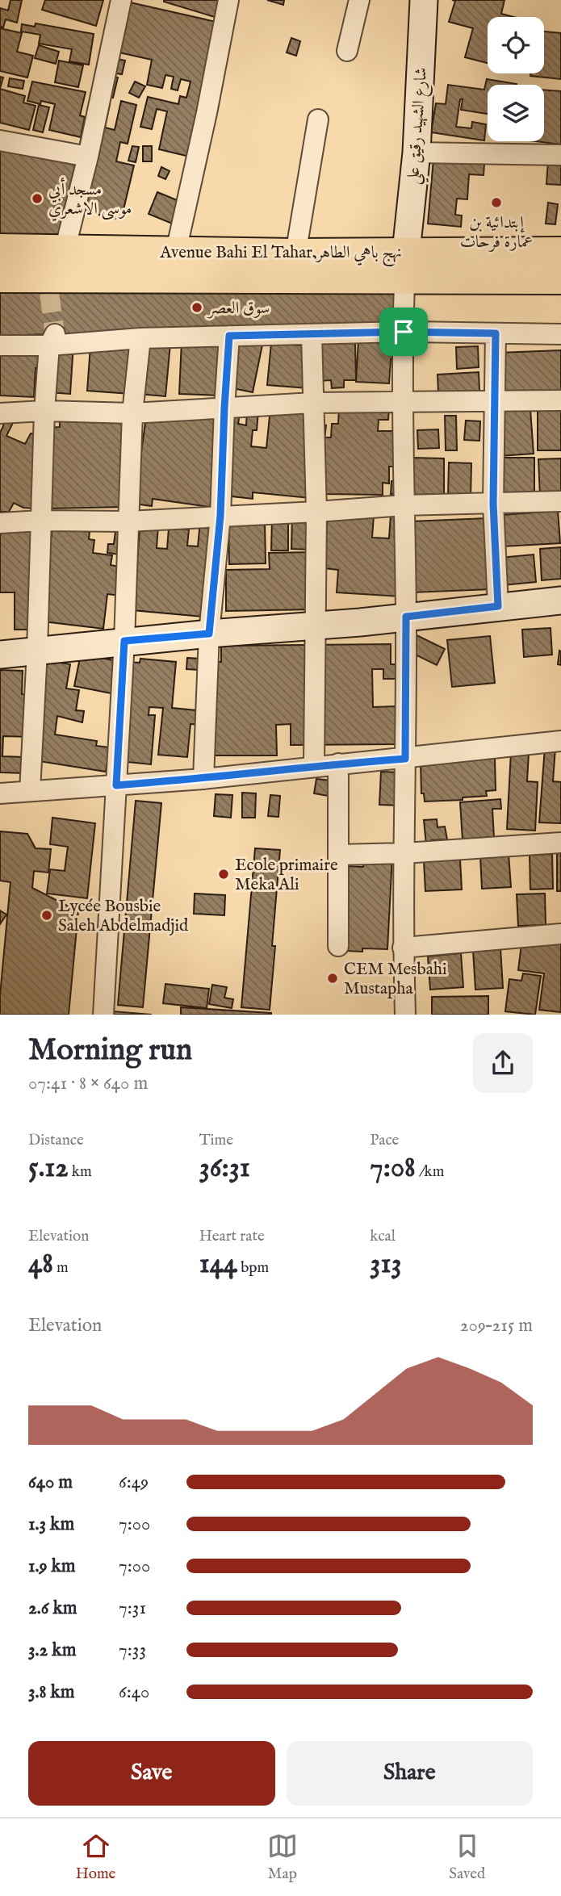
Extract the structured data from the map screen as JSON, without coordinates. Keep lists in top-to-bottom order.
{
  "streets": {
    "main road": ["Avenue Bahi El Tahar,نهج باهي الطاهر"],
    "street": ["شارع الشهيد رقيق علي"]
  },
  "crossings": [
    ["شارع الشهيد رقيق علي", "Avenue Bahi El Tahar,نهج باهي الطاهر"]
  ],
  "places": [
    "مسجد أبي موسى الاشعري",
    "إبتدائية بن عمارة فرحات",
    "سوق العصر",
    "Ecole primaire Meka Ali",
    "Lycée Bousbie Saleh Abdelmadjid",
    "CEM Mesbahi Mustapha"
  ],
  "page": {
    "heading": ["Morning run", "07:41 · 8 × 640 m"],
    "stats": [
      ["Distance", "5.12 km"],
      ["Time", "36:31"],
      ["Pace", "7:08 /km"],
      ["Elevation", "48 m"],
      ["Heart rate", "144 bpm"],
      ["kcal", "313"]
    ],
    "chart": ["Elevation", "209–215 m"],
    "list": [
      {
        "name": "640 m",
        "note": "6:49"
      },
      {
        "name": "1.3 km",
        "note": "7:00"
      },
      {
        "name": "1.9 km",
        "note": "7:00"
      },
      {
        "name": "2.6 km",
        "note": "7:31"
      },
      {
        "name": "3.2 km",
        "note": "7:33"
      },
      {
        "name": "3.8 km",
        "note": "6:40"
      }
    ],
    "buttons": ["Save", "Share"],
    "tabs": ["Home", "Map", "Saved"]
  }
}
